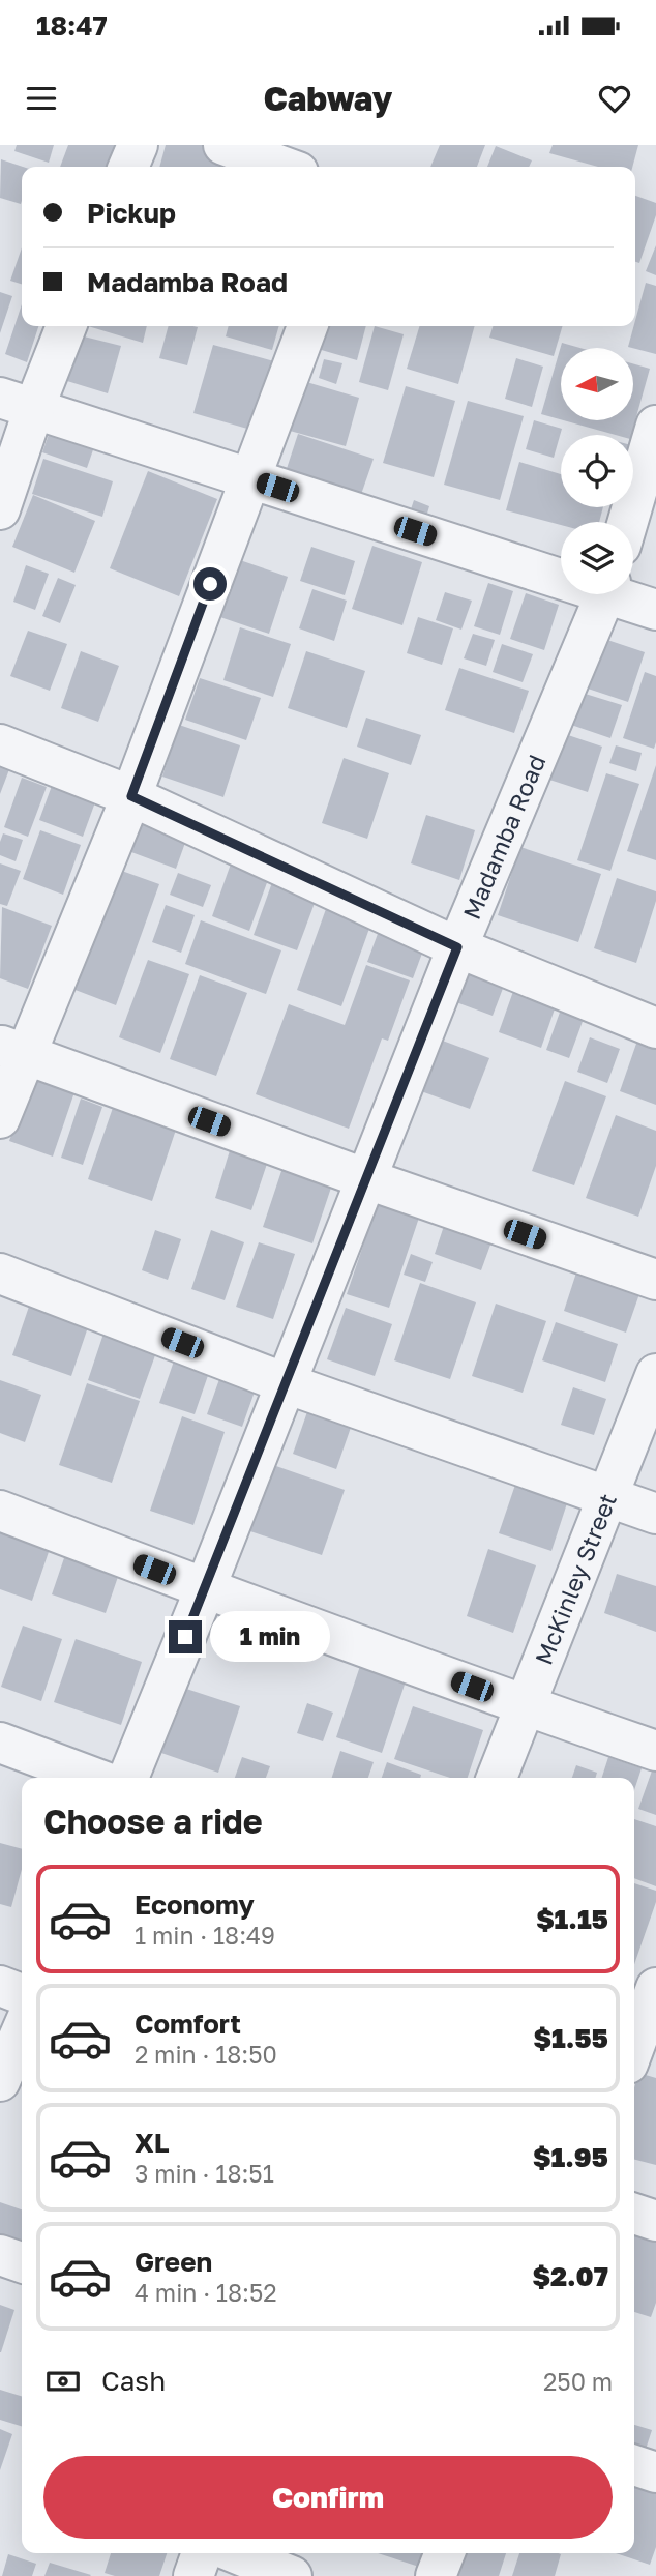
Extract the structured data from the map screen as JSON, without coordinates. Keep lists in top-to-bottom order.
{
  "streets": {
    "street": ["Madamba Road", "McKinley Street"]
  },
  "north": "left",
  "page": {
    "status": "18:47",
    "header": "Cabway",
    "banner": ["Pickup", "Madamba Road"],
    "bubble": "1 min",
    "heading": "Choose a ride",
    "list": [
      {
        "name": "Economy",
        "note": "1 min · 18:49",
        "value": "$1.15"
      },
      {
        "name": "Comfort",
        "note": "2 min · 18:50",
        "value": "$1.55"
      },
      {
        "name": "XL",
        "note": "3 min · 18:51",
        "value": "$1.95"
      },
      {
        "name": "Green",
        "note": "4 min · 18:52",
        "value": "$2.07"
      }
    ],
    "pay": ["Cash", "250 m"],
    "buttons": "Confirm"
  }
}
